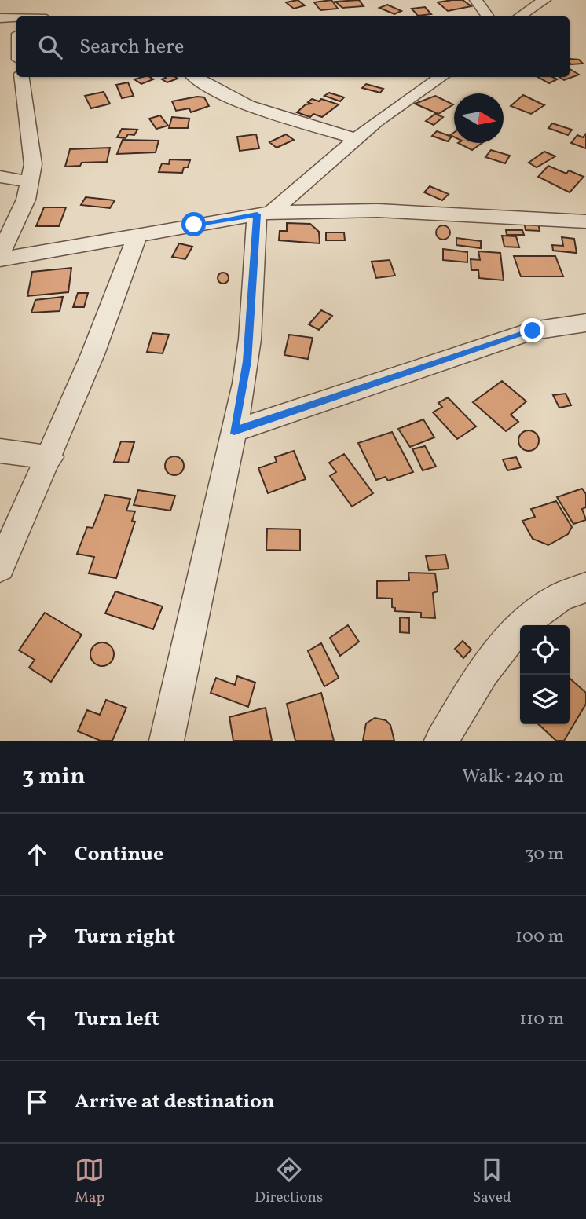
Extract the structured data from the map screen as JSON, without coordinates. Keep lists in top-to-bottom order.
{
  "north": "right",
  "page": {
    "search": "Search here",
    "heading": ["3 min", "Walk · 240 m"],
    "list": [
      ["Continue", "30 m"],
      ["Turn right", "100 m"],
      ["Turn left", "110 m"],
      "Arrive at destination"
    ],
    "nav": ["Map", "Directions", "Saved"]
  }
}
